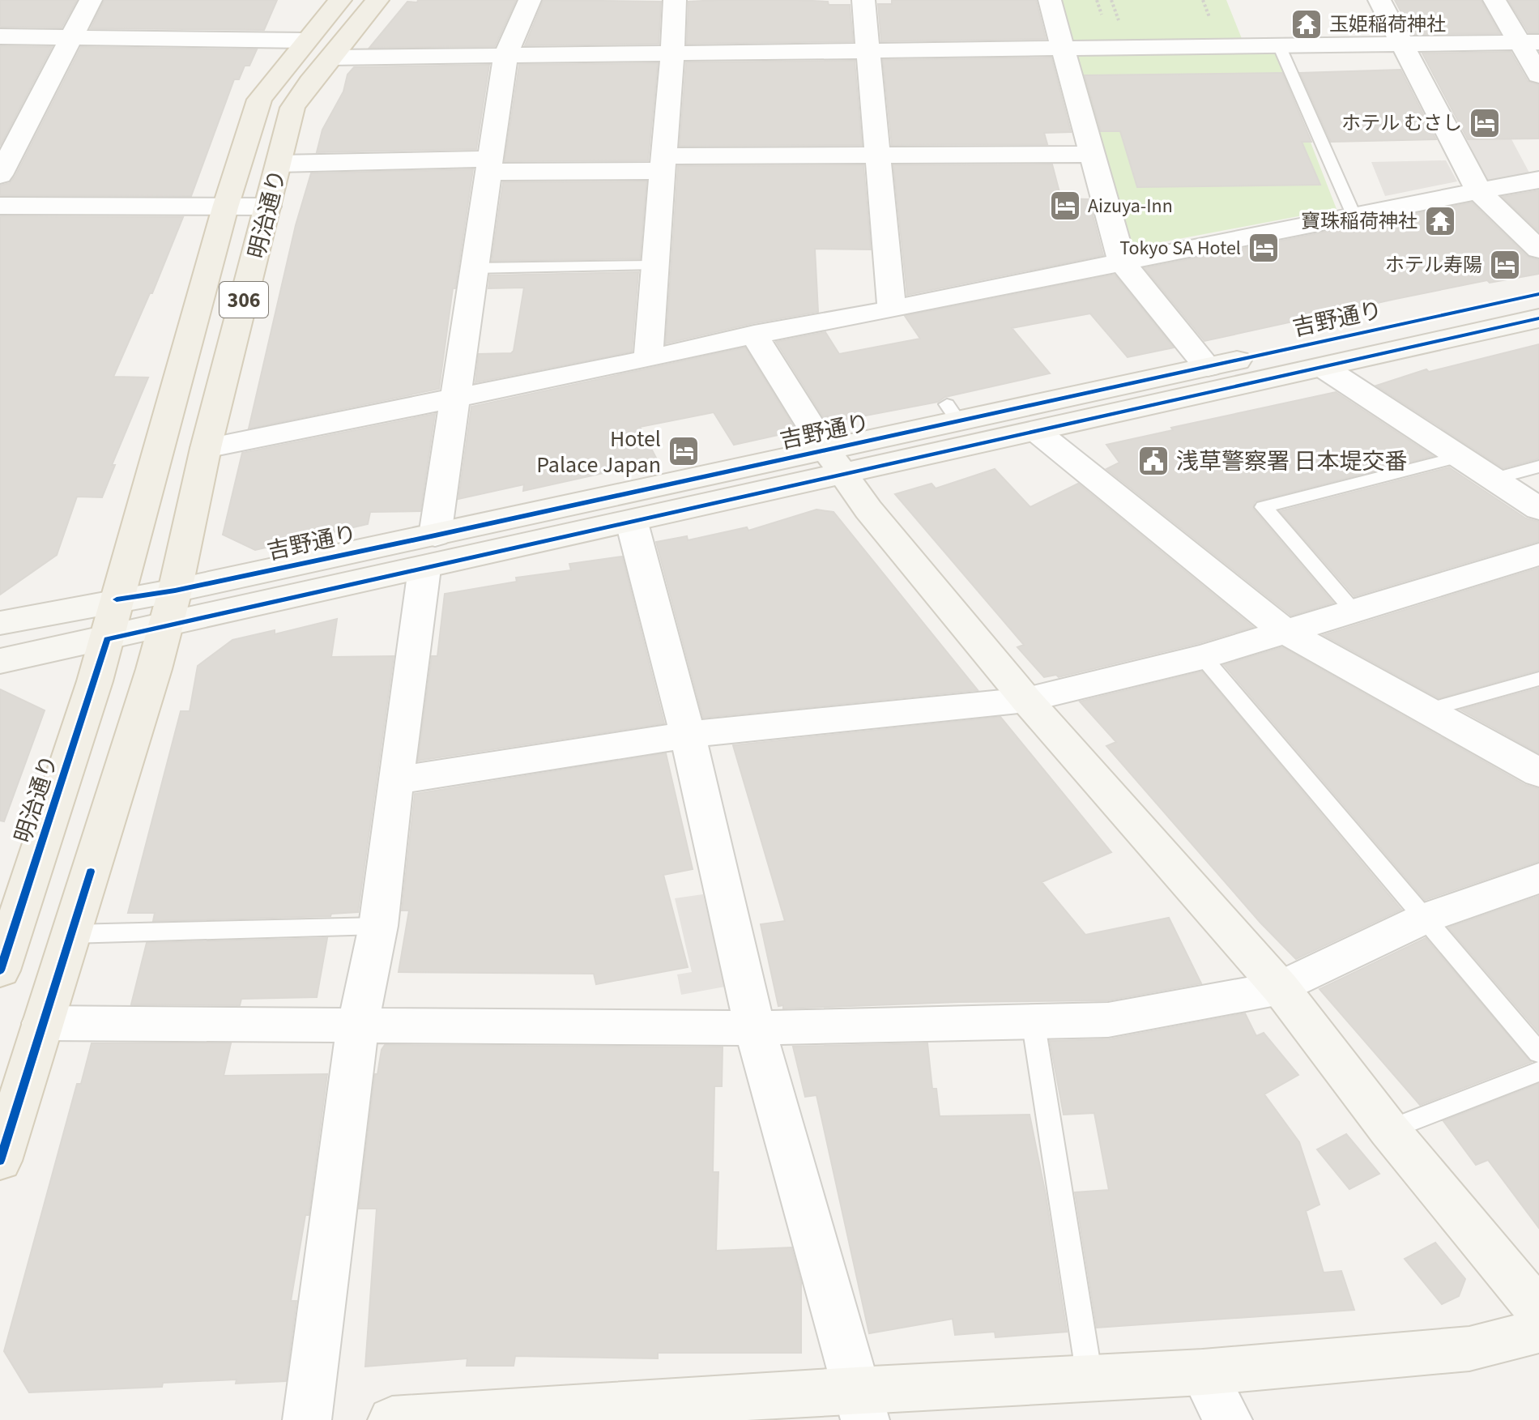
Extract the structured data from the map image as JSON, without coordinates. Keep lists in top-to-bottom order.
{
  "streets": {
    "main road": ["明治通り", "306", "吉野通り"]
  },
  "crossings": [
    ["明治通り", "吉野通り"]
  ],
  "places": {
    "temple": ["玉姫稲荷神社", "寶珠稲荷神社"],
    "hotel": [
      "ホテル むさし",
      "Aizuya-Inn",
      "Tokyo SA Hotel",
      "ホテル寿陽",
      "Hotel Palace Japan"
    ],
    "public building": ["浅草警察署 日本堤交番"]
  }
}
